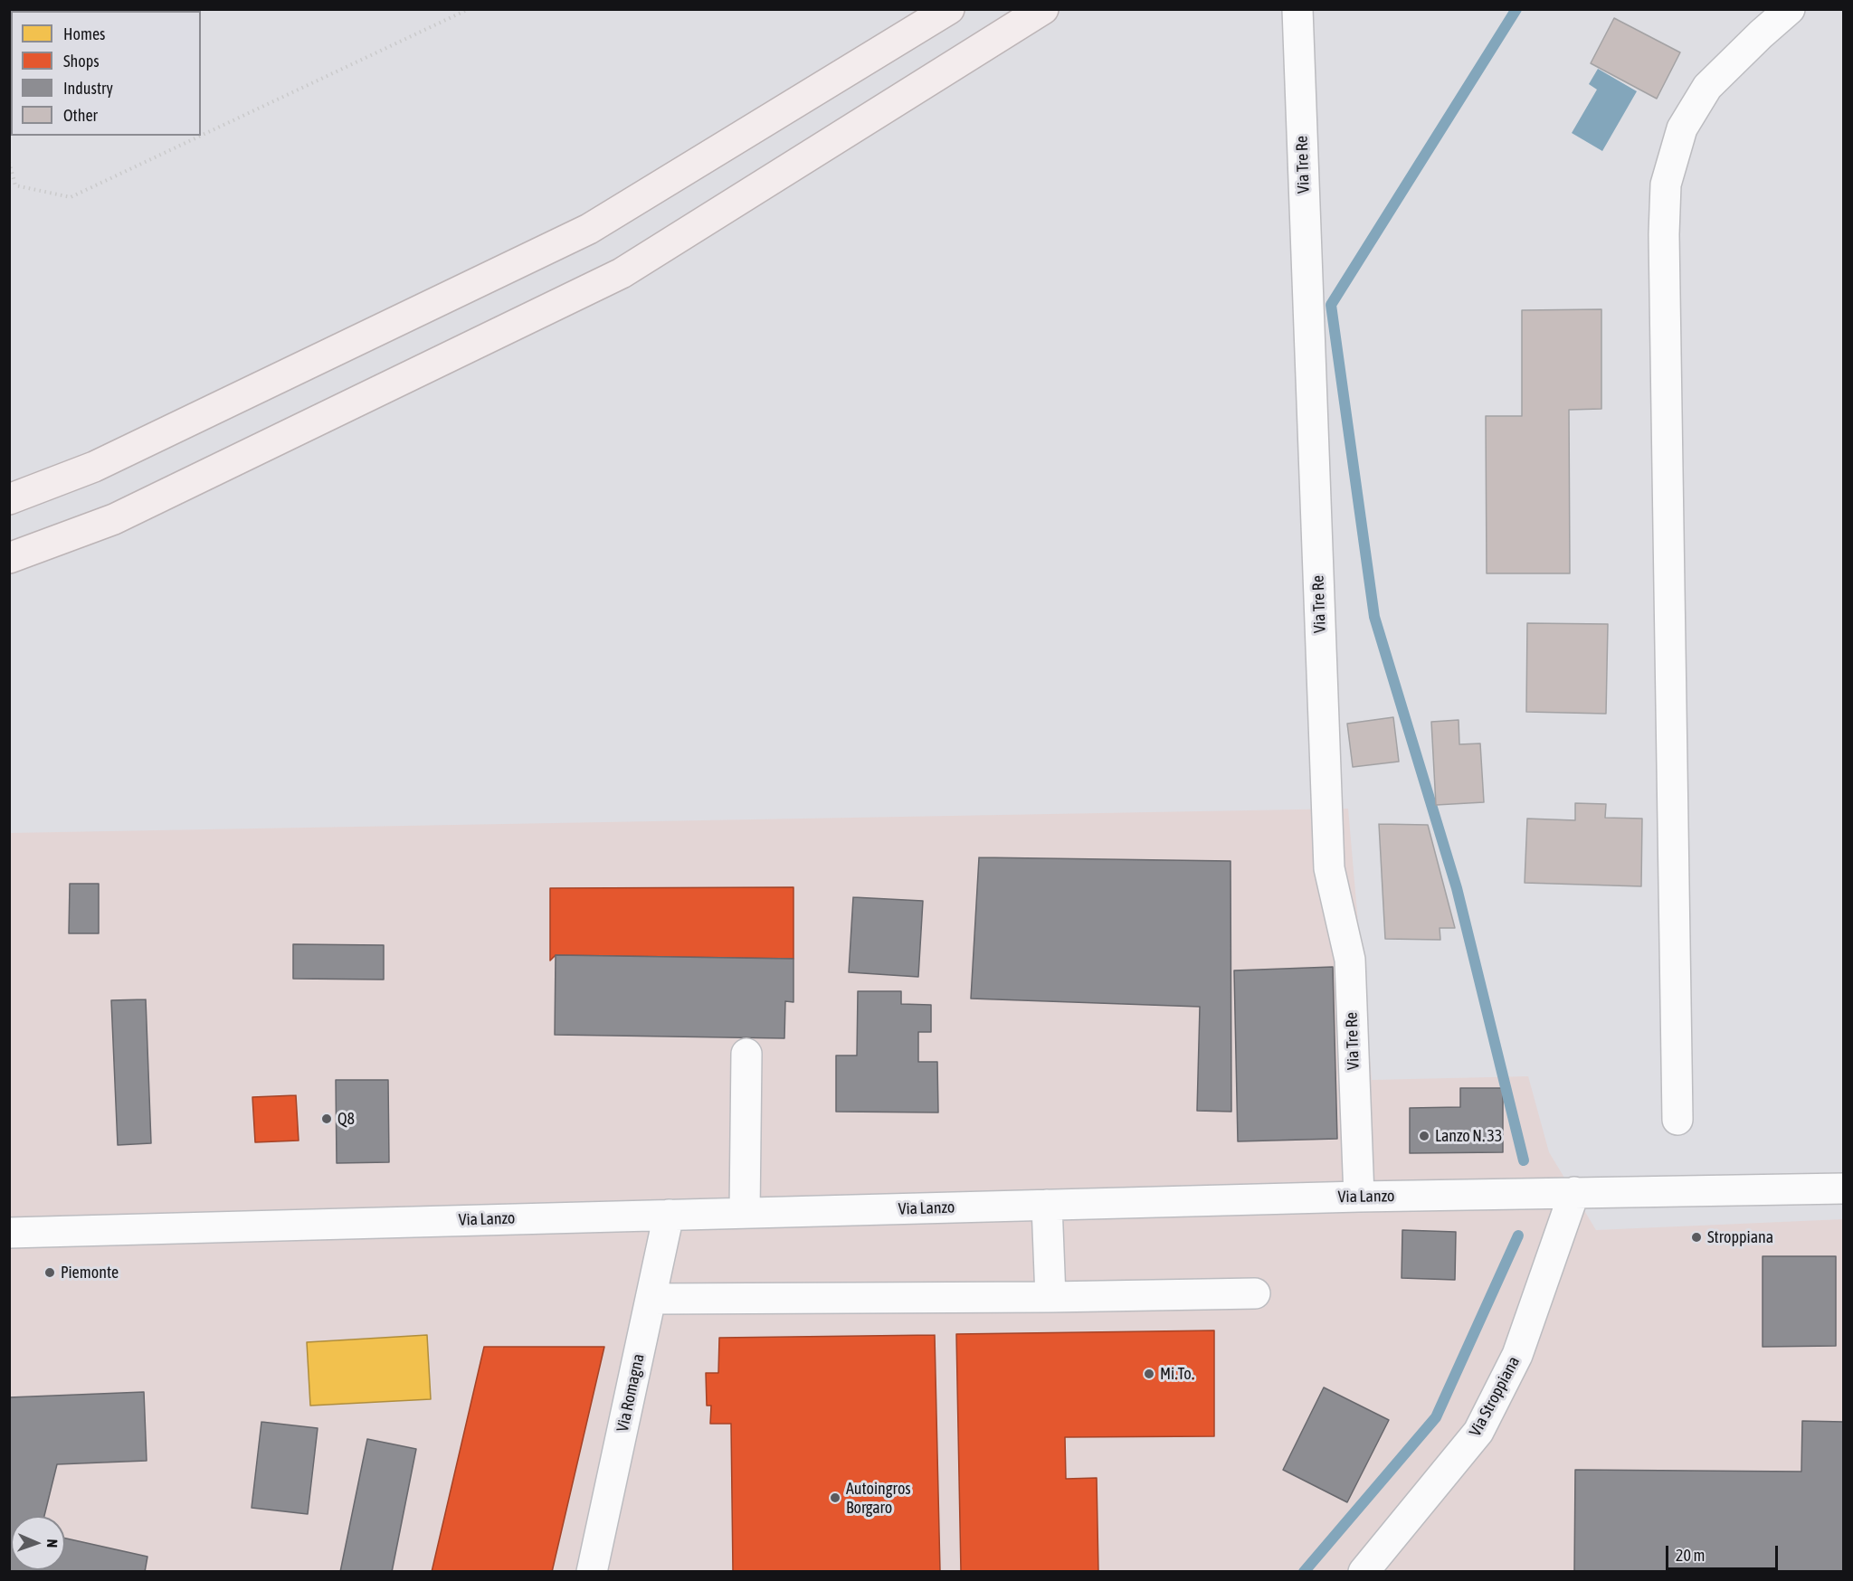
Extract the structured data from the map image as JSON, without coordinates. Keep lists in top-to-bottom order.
{
  "streets": {
    "street": [
      "Via Tre Re",
      "Via Lanzo",
      "Via Romagna",
      "Via Stroppiana"
    ]
  },
  "crossings": [
    ["Via Tre Re", "Via Lanzo"],
    ["Via Lanzo", "Via Romagna"],
    ["Via Lanzo", "Via Stroppiana"]
  ],
  "places": [
    "Q8",
    "Lanzo N. 33",
    "Stroppiana",
    "Piemonte",
    "Mi.To.",
    "Autoingros Borgaro"
  ],
  "legend": [
    "Homes",
    "Shops",
    "Industry",
    "Other"
  ],
  "scale_bar": "20 m",
  "north": "right"
}
